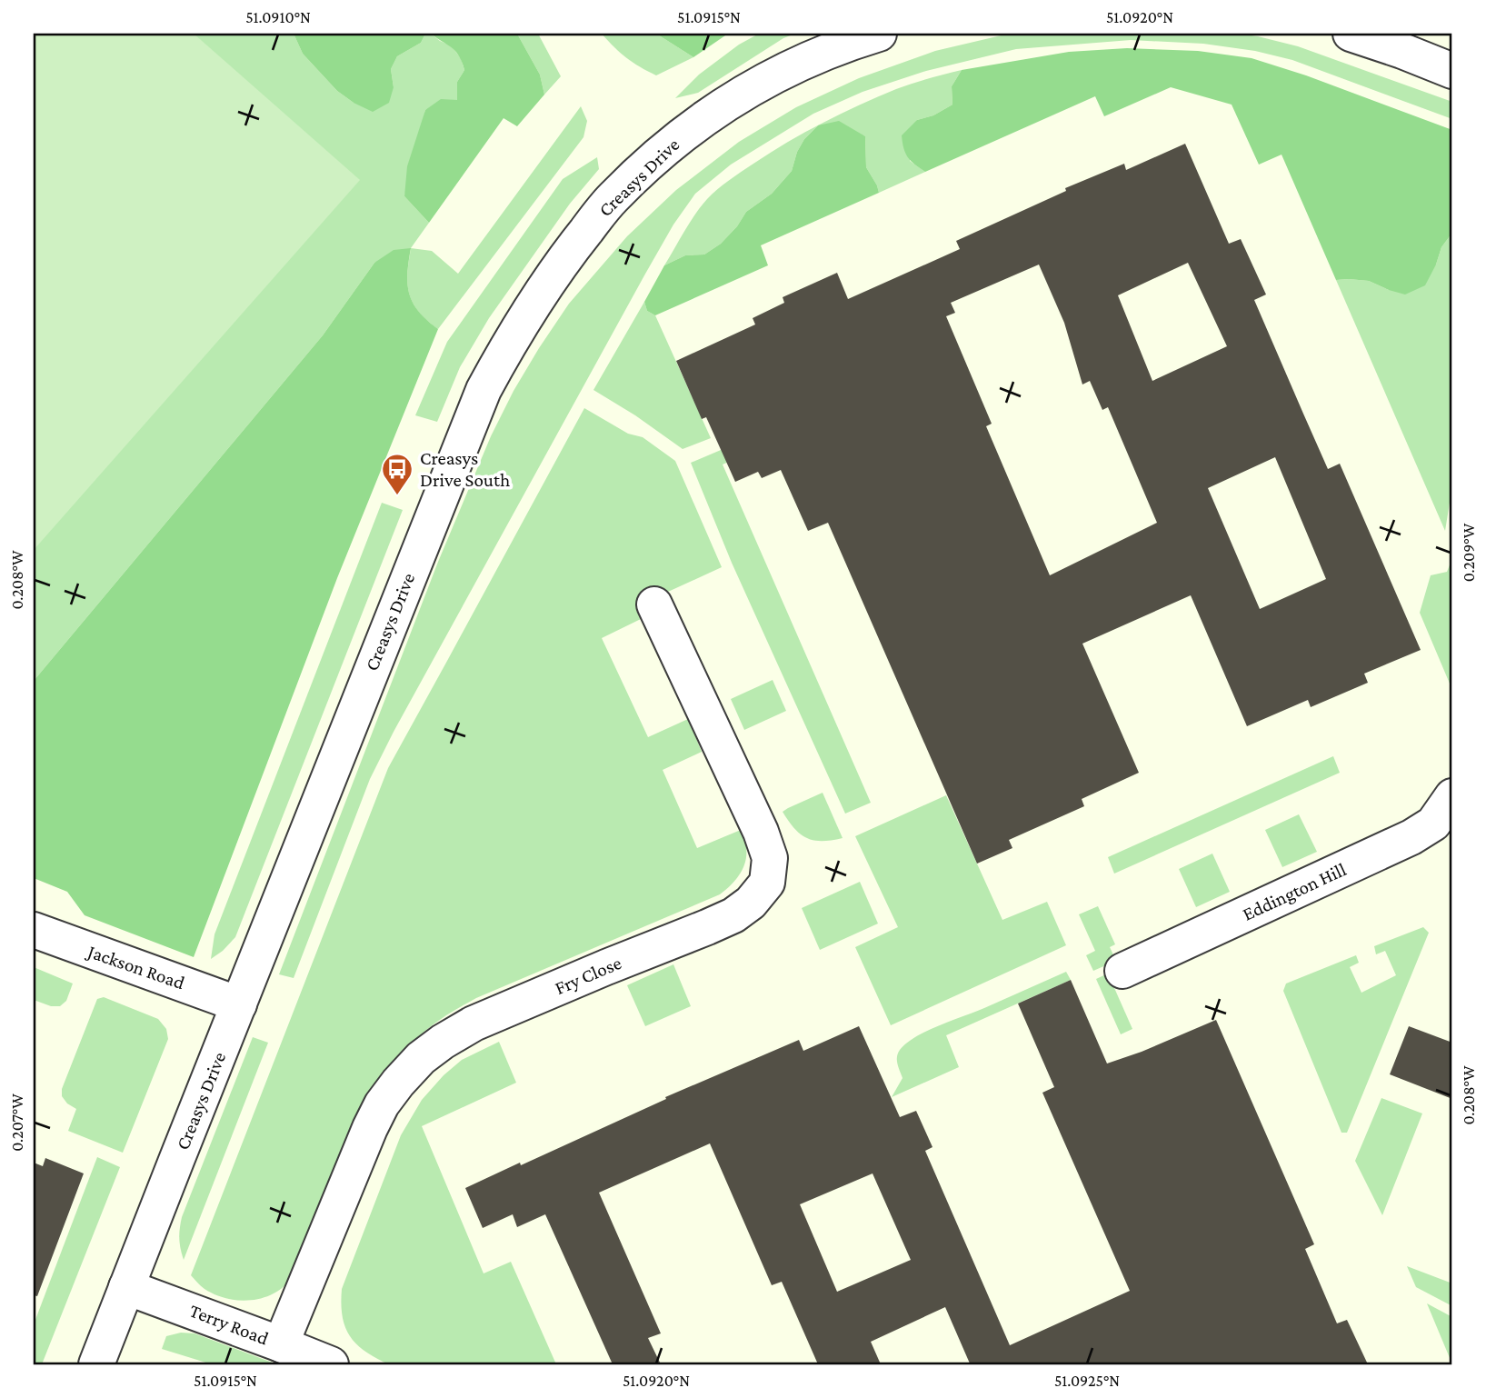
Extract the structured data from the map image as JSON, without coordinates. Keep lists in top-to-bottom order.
{
  "streets": {
    "street": [
      "Creasys Drive",
      "Eddington Hill",
      "Jackson Road",
      "Fry Close",
      "Terry Road"
    ]
  },
  "crossings": [
    ["Creasys Drive", "Jackson Road"],
    ["Creasys Drive", "Terry Road"],
    ["Fry Close", "Terry Road"]
  ],
  "places": {
    "bus stop": ["Creasys Drive South"]
  },
  "coordinates": [
    "51.0910°N",
    "51.0915°N",
    "51.0920°N",
    "0.209°W",
    "0.208°W",
    "0.207°W",
    "51.0925°N"
  ]
}
